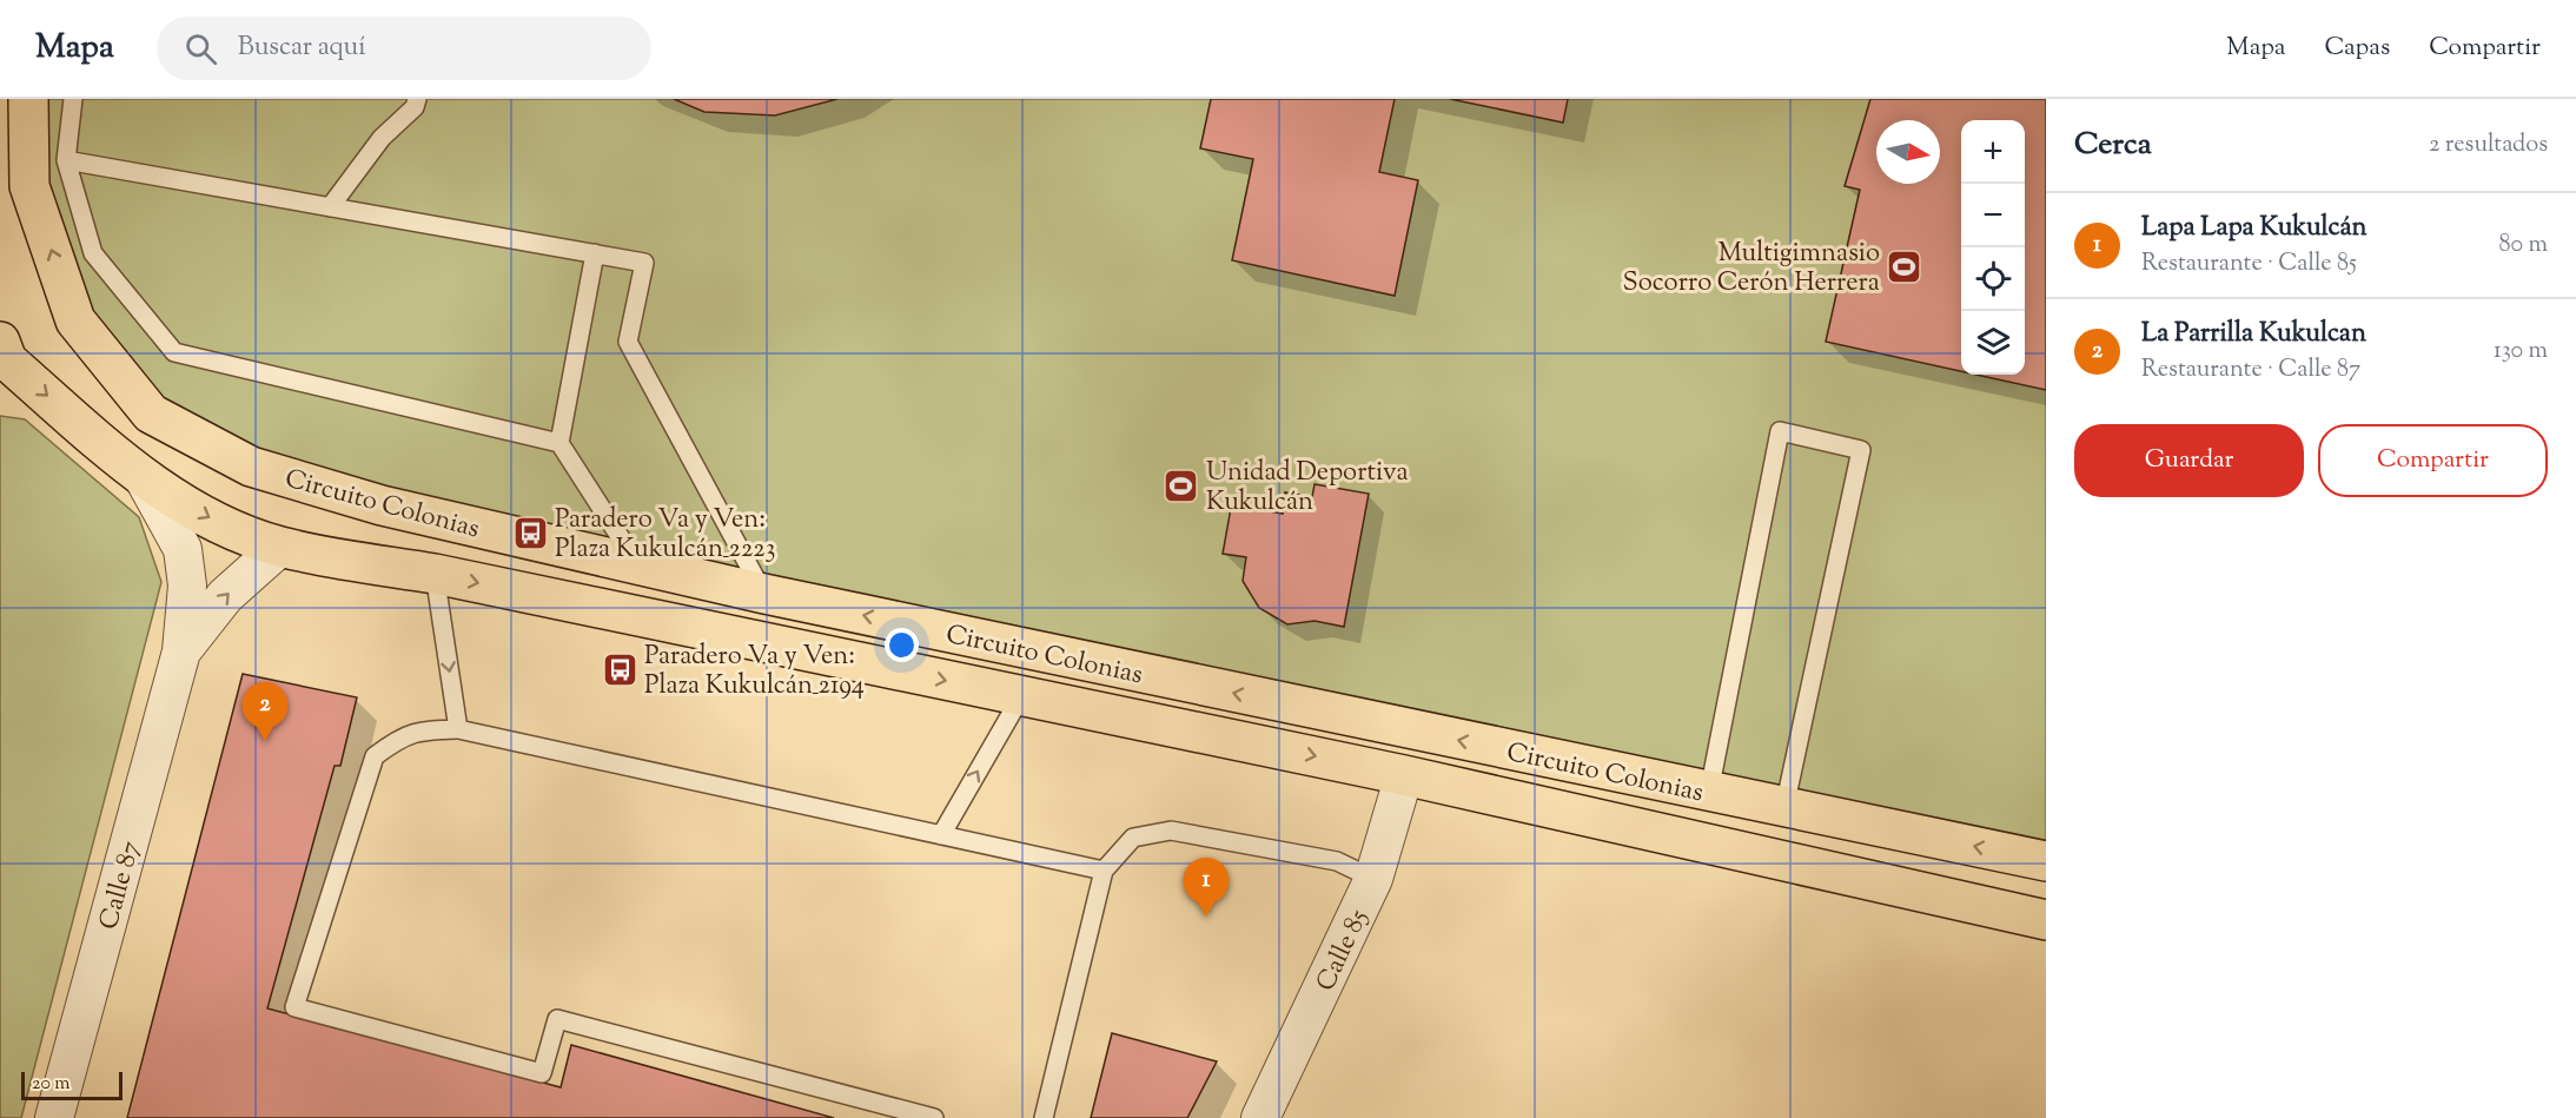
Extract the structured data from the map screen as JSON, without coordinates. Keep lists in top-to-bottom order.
{
  "streets": {
    "main road": ["Circuito Colonias"],
    "street": ["Calle 87", "Calle 85"]
  },
  "crossings": [
    ["Circuito Colonias", "Calle 87"],
    ["Circuito Colonias", "Calle 85"]
  ],
  "places": {
    "sports": ["Multigimnasio Socorro Cerón Herrera", "Unidad Deportiva Kukulcán"],
    "bus stop": ["Paradero Va y Ven: Plaza Kukulcán_2223", "Paradero Va y Ven: Plaza Kukulcán_2194"]
  },
  "scale_bar": "20 m",
  "north": "right",
  "page": {
    "header": "Mapa",
    "search": "Buscar aquí",
    "nav": ["Mapa", "Capas", "Compartir"],
    "heading": ["Cerca", "2 resultados"],
    "map_buttons": ["+", "−"],
    "list": [
      {
        "mark": "1",
        "name": "Lapa Lapa Kukulcán",
        "note": "Restaurante · Calle 85",
        "value": "80 m"
      },
      {
        "mark": "2",
        "name": "La Parrilla Kukulcan",
        "note": "Restaurante · Calle 87",
        "value": "130 m"
      }
    ],
    "buttons": ["Guardar", "Compartir"],
    "pins": ["2", "1"],
    "scale": "20 m"
  }
}
